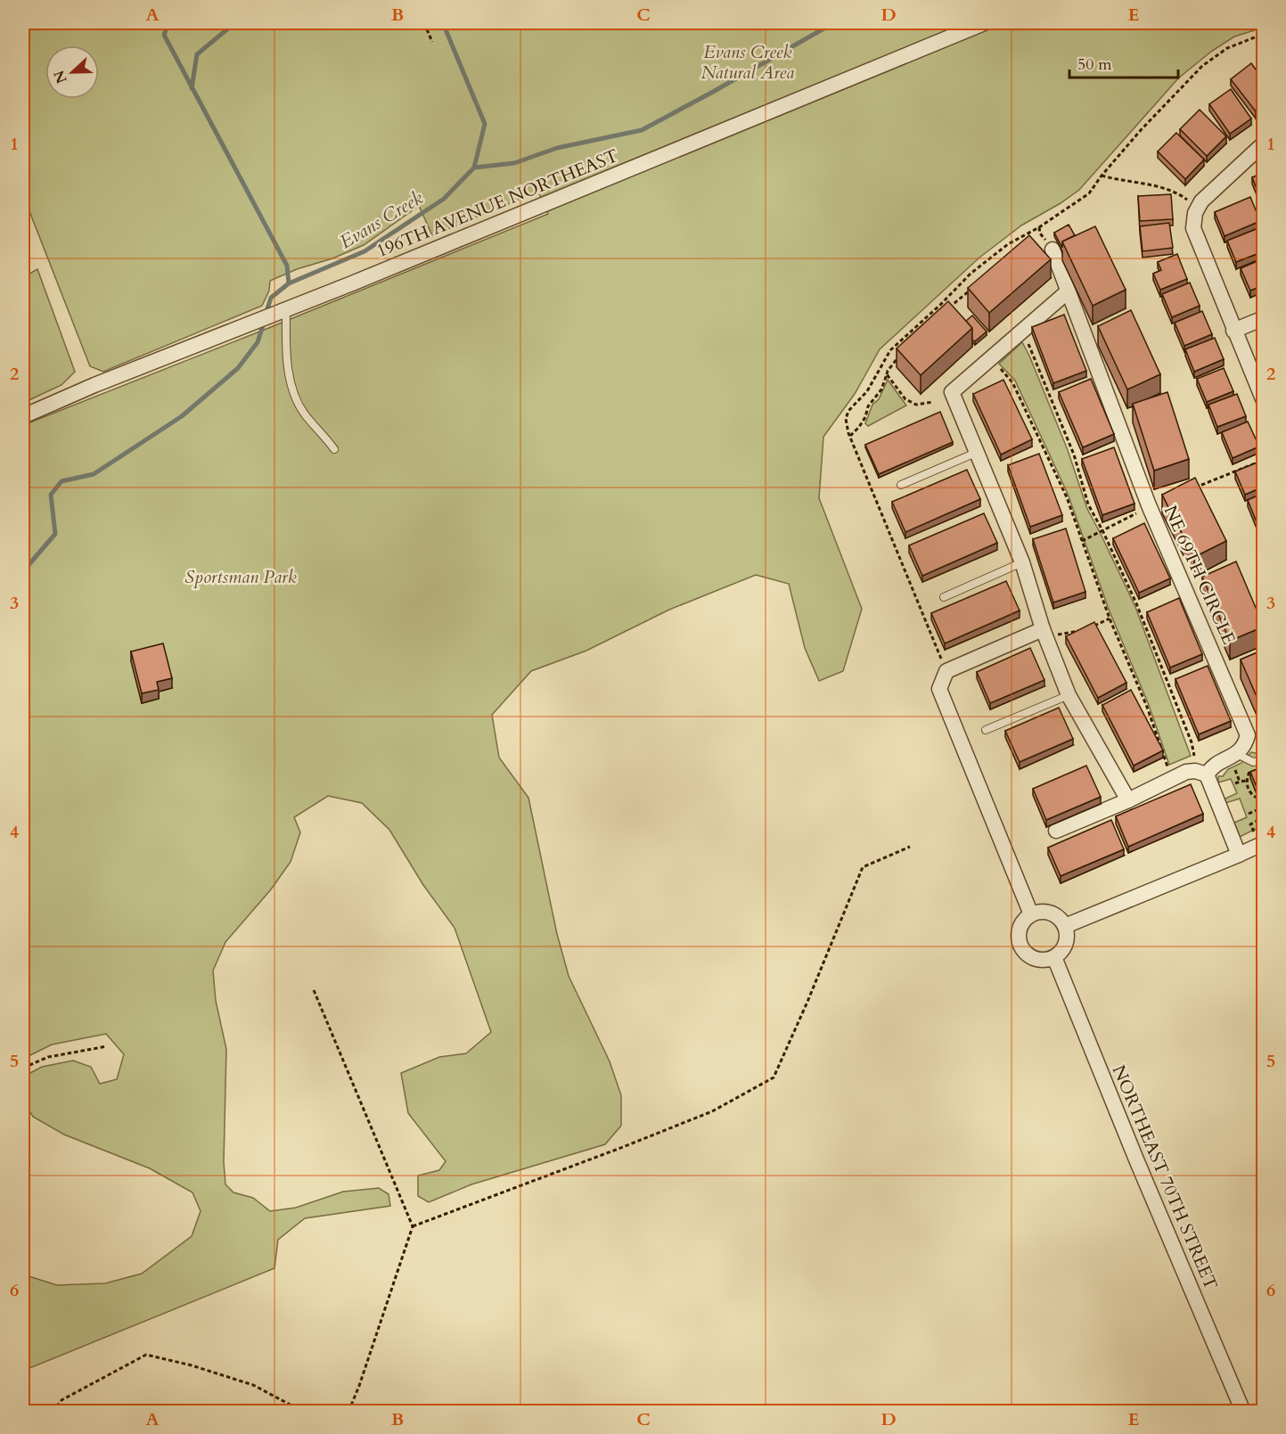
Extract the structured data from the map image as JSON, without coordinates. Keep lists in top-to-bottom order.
{
  "streets": {
    "street": ["196TH AVENUE NORTHEAST", "NE 69TH CIRCLE", "NORTHEAST 70TH STREET"]
  },
  "water": ["Evans Creek"],
  "parks": ["Evans Creek Natural Area", "Sportsman Park"],
  "scale_bar": "50 m",
  "north": "left",
  "grid": {
    "columns": [
      "A",
      "B",
      "C",
      "D",
      "E"
    ],
    "rows": [
      "1",
      "2",
      "3",
      "4",
      "5",
      "6"
    ]
  }
}
